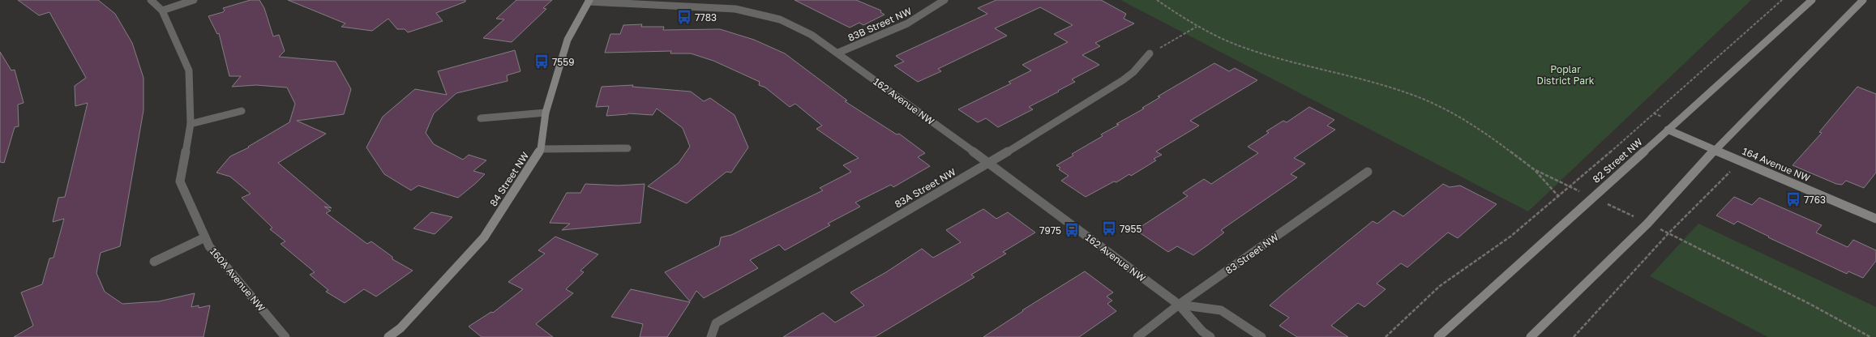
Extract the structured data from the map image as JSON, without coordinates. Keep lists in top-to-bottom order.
{
  "streets": {
    "main road": ["82 Street NW", "164 Avenue NW", "84 Street NW"],
    "street": [
      "83B Street NW",
      "162 Avenue NW",
      "83A Street NW",
      "83 Street NW",
      "160A Avenue NW"
    ]
  },
  "crossings": [
    ["83B Street NW", "162 Avenue NW"],
    ["162 Avenue NW", "84 Street NW"],
    ["162 Avenue NW", "83A Street NW"],
    ["162 Avenue NW", "83 Street NW"],
    ["82 Street NW", "164 Avenue NW"]
  ],
  "parks": ["Poplar District Park"],
  "places": {
    "bus stop": [
      "7783",
      "7559",
      "7763",
      "7955",
      "7975"
    ]
  }
}
